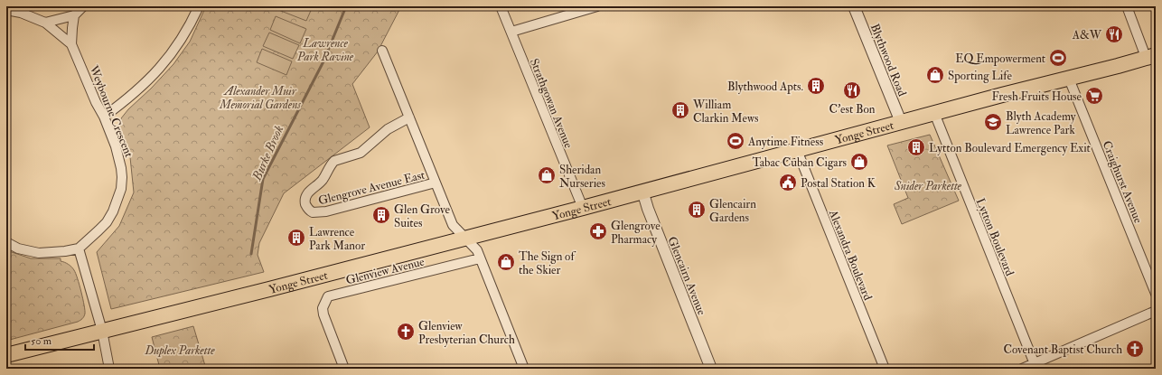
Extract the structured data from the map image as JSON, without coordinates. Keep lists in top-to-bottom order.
{
  "streets": {
    "main road": ["Yonge Street"],
    "street": [
      "Blythwood Road",
      "Strathgowan Avenue",
      "Weybourne Crescent",
      "Craighurst Avenue",
      "Glengrove Avenue East",
      "Lytton Boulevard",
      "Alexandra Boulevard",
      "Glenview Avenue",
      "Glencairn Avenue"
    ]
  },
  "crossings": [
    ["Blythwood Road", "Yonge Street"],
    ["Strathgowan Avenue", "Yonge Street"],
    ["Yonge Street", "Craighurst Avenue"],
    ["Yonge Street", "Glengrove Avenue East"],
    ["Yonge Street", "Lytton Boulevard"],
    ["Yonge Street", "Alexandra Boulevard"],
    ["Yonge Street", "Glencairn Avenue"],
    ["Glengrove Avenue East", "Glenview Avenue"]
  ],
  "water": ["Burke Brook"],
  "parks": [
    "Lawrence Park Ravine",
    "Alexander Muir Memorial Gardens",
    "Snider Parkette",
    "Duplex Parkette"
  ],
  "places": {
    "restaurant": ["A&W", "C'est Bon"],
    "sports": ["EQ Empowerment", "Anytime Fitness"],
    "shop": [
      "Sporting Life",
      "Tabac Cuban Cigars",
      "Sheridan Nurseries",
      "The Sign of the Skier"
    ],
    "building": [
      "Blythwood Apts.",
      "William Clarkin Mews",
      "Lytton Boulevard Emergency Exit",
      "Glencairn Gardens",
      "Glen Grove Suites",
      "Lawrence Park Manor"
    ],
    "supermarket": ["Fresh Fruits House"],
    "school or university": ["Blyth Academy Lawrence Park"],
    "public building": ["Postal Station K"],
    "pharmacy": ["Glengrove Pharmacy"],
    "church": ["Glenview Presbyterian Church", "Covenant Baptist Church"]
  },
  "scale_bar": "50 m"
}
